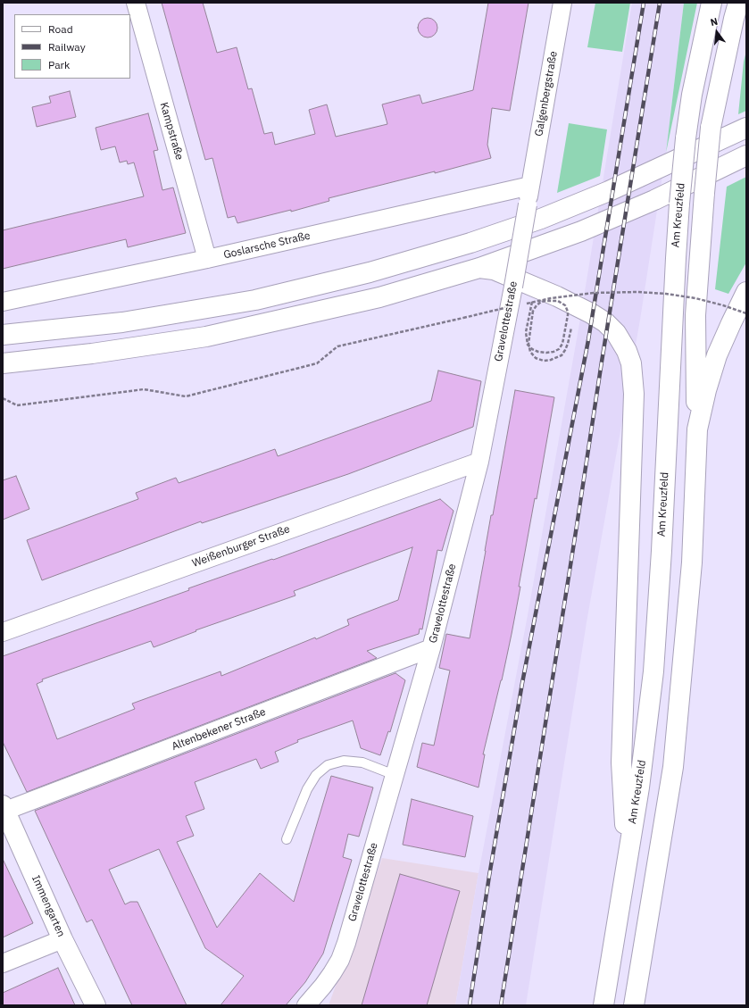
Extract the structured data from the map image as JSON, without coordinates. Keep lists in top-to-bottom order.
{
  "streets": {
    "main road": ["Am Kreuzfeld", "Immengarten"],
    "street": [
      "Galgenbergstraße",
      "Kampstraße",
      "Goslarsche Straße",
      "Gravelottestraße",
      "Weißenburger Straße",
      "Altenbekener Straße"
    ]
  },
  "crossings": [
    ["Galgenbergstraße", "Goslarsche Straße"],
    ["Galgenbergstraße", "Gravelottestraße"],
    ["Kampstraße", "Goslarsche Straße"],
    ["Goslarsche Straße", "Gravelottestraße"],
    ["Gravelottestraße", "Weißenburger Straße"],
    ["Gravelottestraße", "Altenbekener Straße"],
    ["Altenbekener Straße", "Immengarten"]
  ],
  "legend": ["Road", "Railway", "Park"],
  "north": "top"
}
